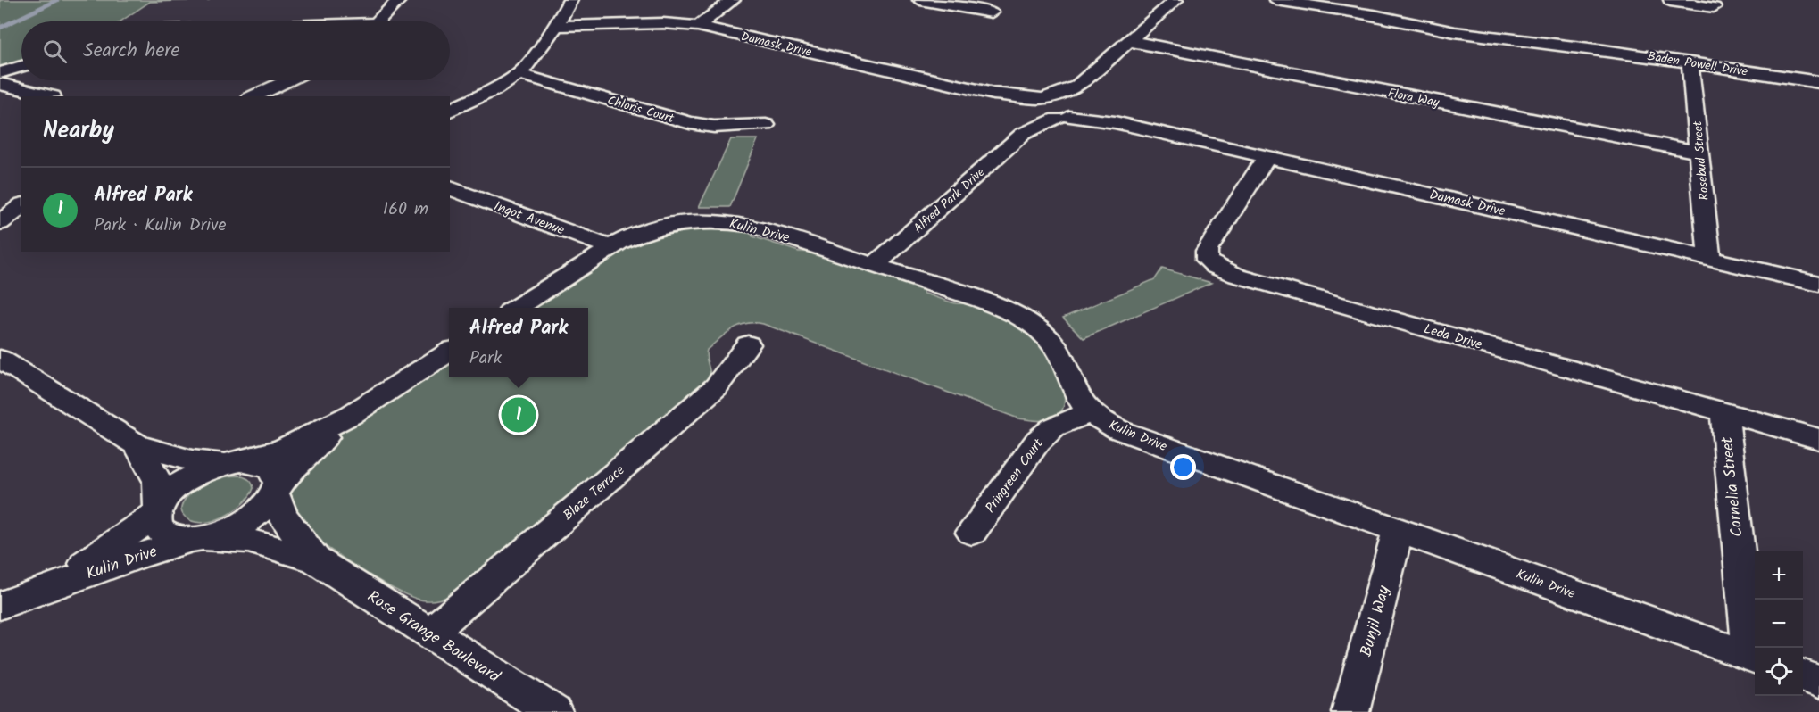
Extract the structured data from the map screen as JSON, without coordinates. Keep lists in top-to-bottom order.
{
  "streets": {
    "street": [
      "Damask Drive",
      "Baden Powell Drive",
      "Flora Way",
      "Chloris Court",
      "Rosebud Street",
      "Alfred Park Drive",
      "Ingot Avenue",
      "Kulin Drive",
      "Leda Drive",
      "Pringreen Court",
      "Cornelia Street",
      "Blaze Terrace",
      "Bunjil Way",
      "Rose Grange Boulevard"
    ]
  },
  "crossings": [
    ["Damask Drive", "Rosebud Street"],
    ["Damask Drive", "Alfred Park Drive"],
    ["Damask Drive", "Leda Drive"],
    ["Baden Powell Drive", "Rosebud Street"],
    ["Flora Way", "Rosebud Street"],
    ["Alfred Park Drive", "Kulin Drive"],
    ["Ingot Avenue", "Kulin Drive"],
    ["Kulin Drive", "Pringreen Court"],
    ["Kulin Drive", "Cornelia Street"],
    ["Kulin Drive", "Bunjil Way"],
    ["Kulin Drive", "Rose Grange Boulevard"],
    ["Leda Drive", "Cornelia Street"],
    ["Blaze Terrace", "Rose Grange Boulevard"]
  ],
  "page": {
    "search": "Search here",
    "heading": "Nearby",
    "list": [
      {
        "mark": "1",
        "name": "Alfred Park",
        "note": "Park · Kulin Drive",
        "value": "160 m"
      }
    ],
    "popup": ["Alfred Park", "Park"],
    "pins": "1",
    "map_buttons": ["+", "−"]
  }
}
